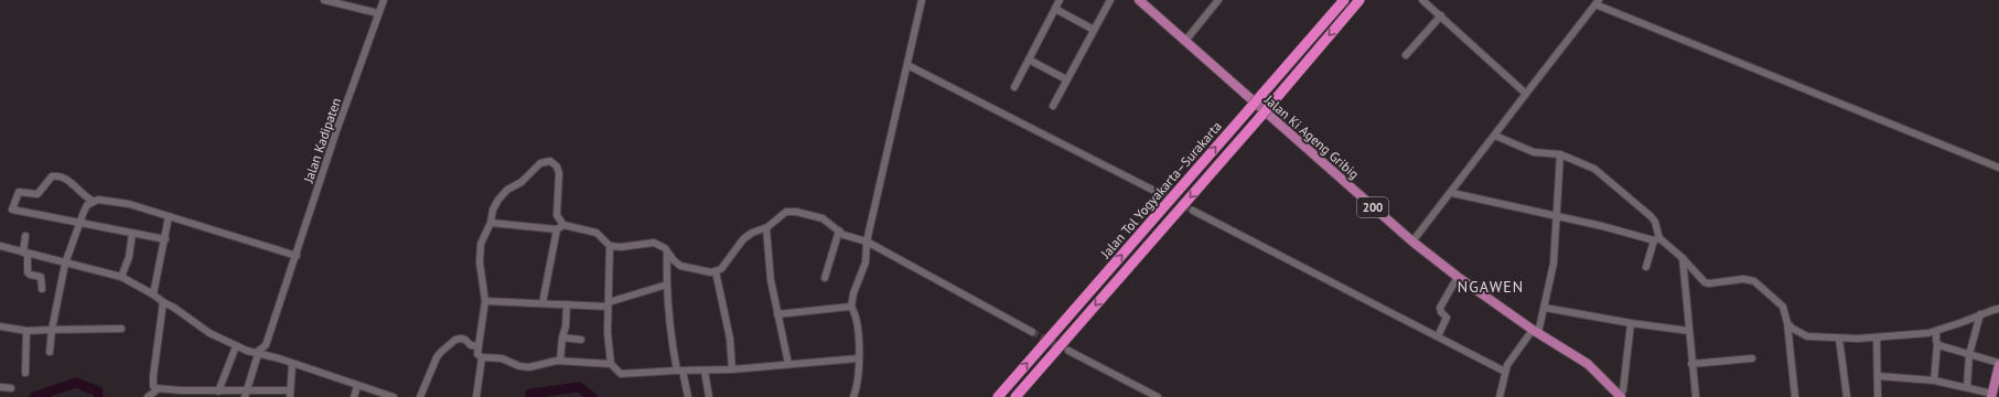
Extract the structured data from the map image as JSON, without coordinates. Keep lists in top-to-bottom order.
{
  "streets": {
    "highway": ["Jalan Tol Yogyakarta–Surakarta"],
    "main road": ["Jalan Ki Ageng Gribig", "200"],
    "street": ["Jalan Kadipaten"]
  },
  "districts": ["NGAWEN"]
}
